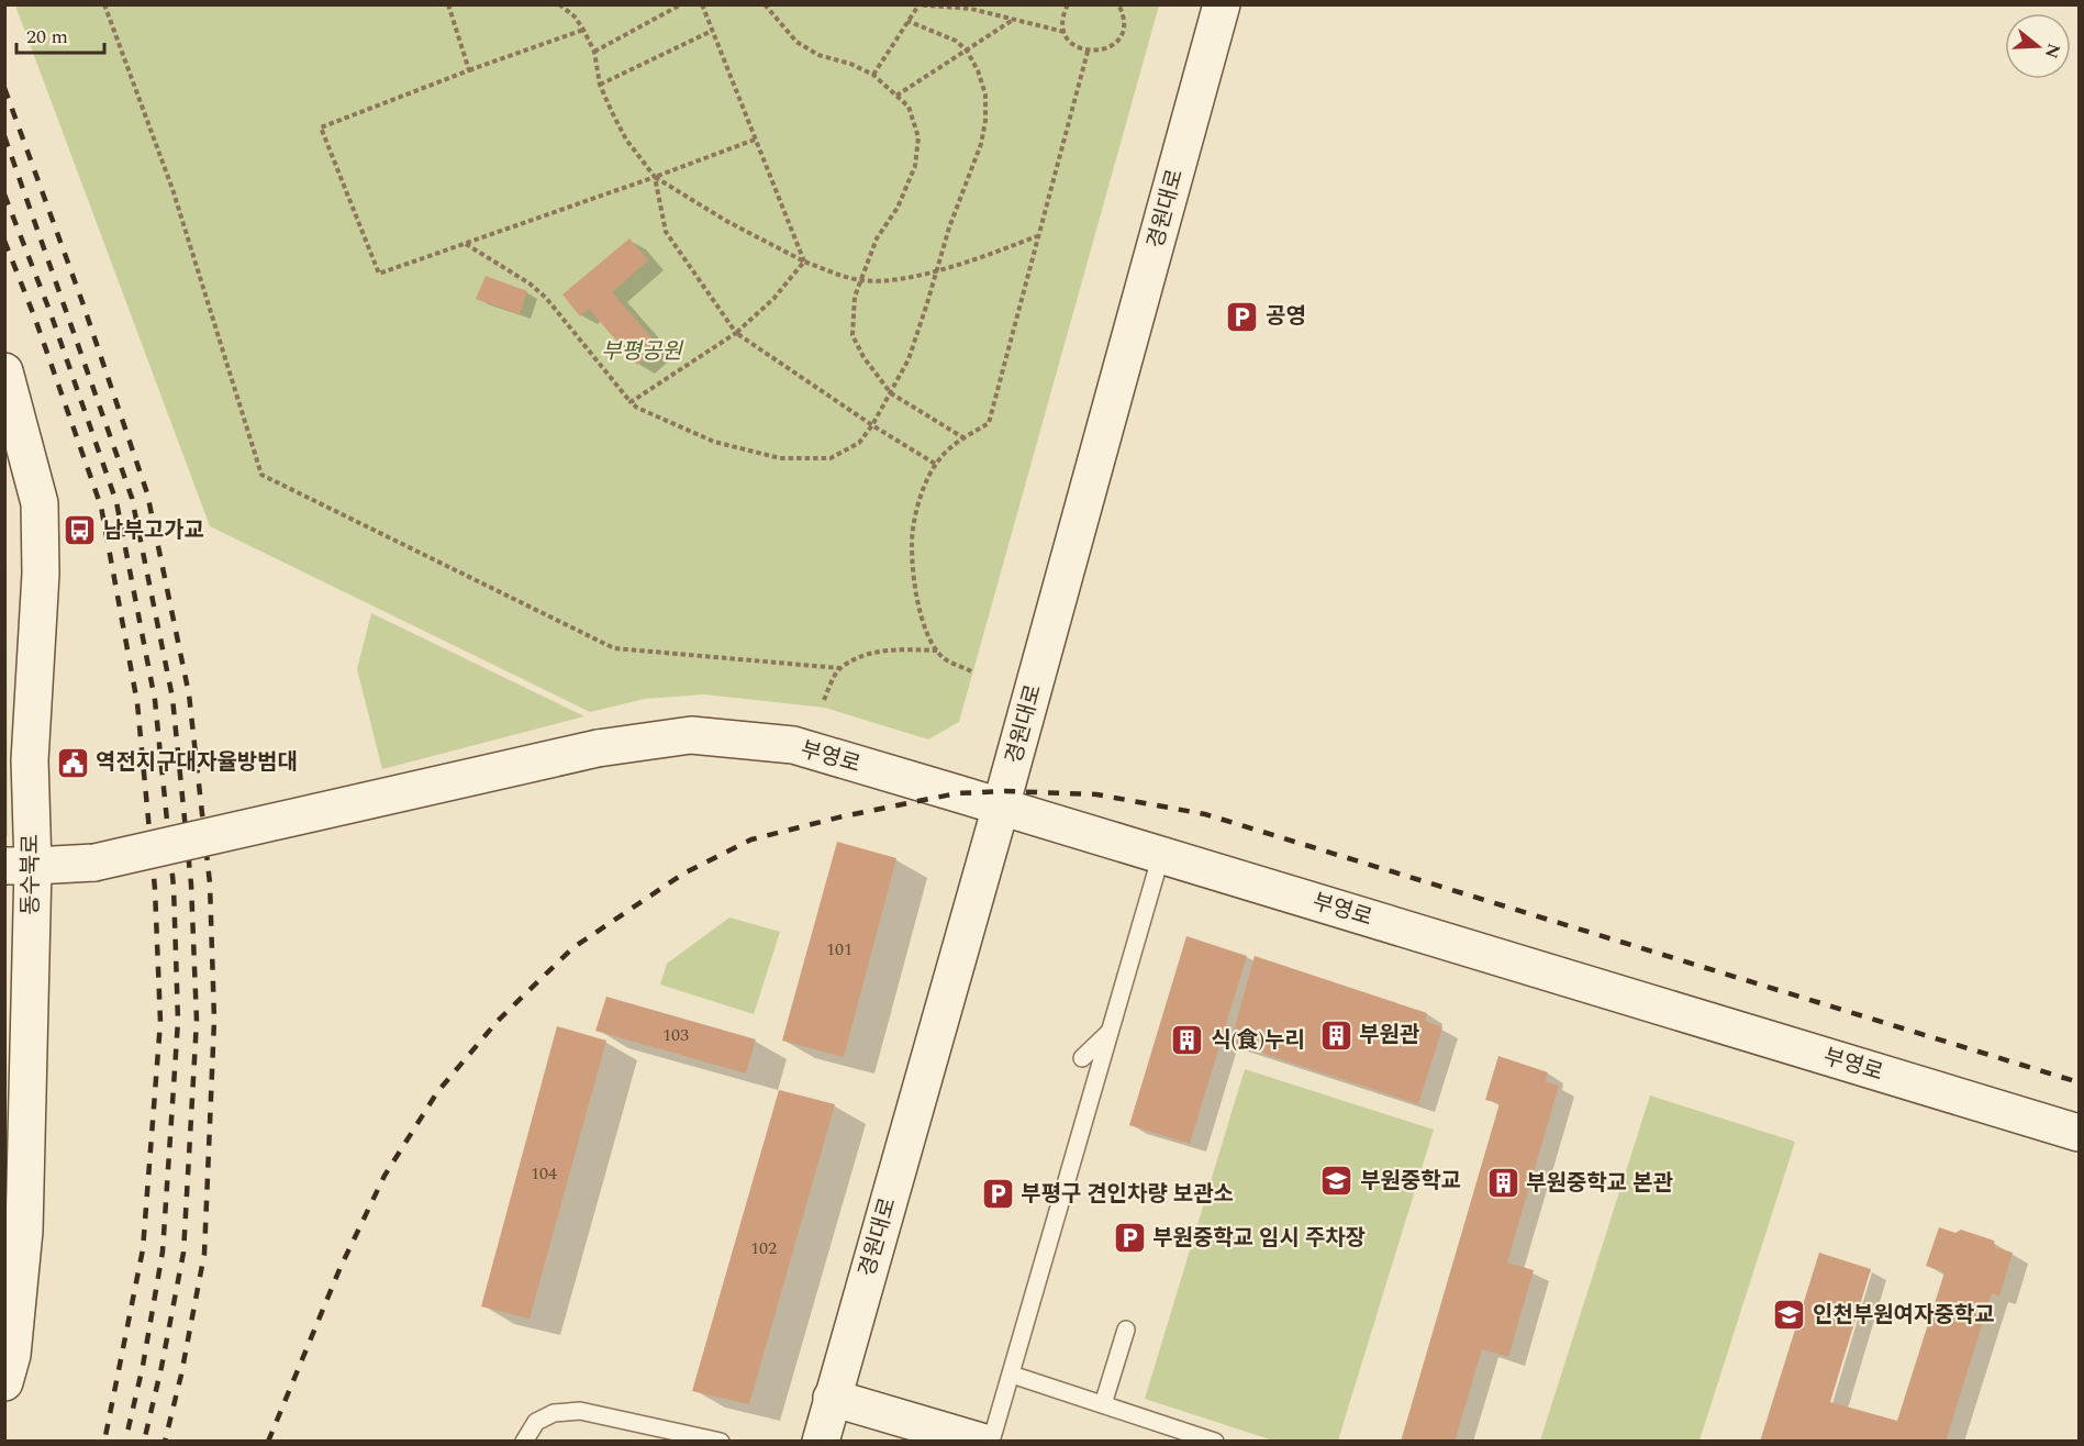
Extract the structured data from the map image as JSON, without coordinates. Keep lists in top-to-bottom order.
{
  "streets": {
    "street": ["경원대로", "부영로", "동수북로"]
  },
  "crossings": [
    ["경원대로", "부영로"],
    ["부영로", "동수북로"]
  ],
  "parks": ["부평공원"],
  "places": {
    "parking": ["공영", "부평구 견인차량 보관소", "부원중학교 임시 주차장"],
    "bus stop": ["남부고가교"],
    "public building": ["역전지구대자율방범대"],
    "building": ["부원관", "식(食)누리", "부원중학교 본관"],
    "school or university": ["부원중학교", "인천부원여자중학교"]
  },
  "house_numbers": [
    "101",
    "103",
    "104",
    "102"
  ],
  "scale_bar": "20 m",
  "north": "right"
}
